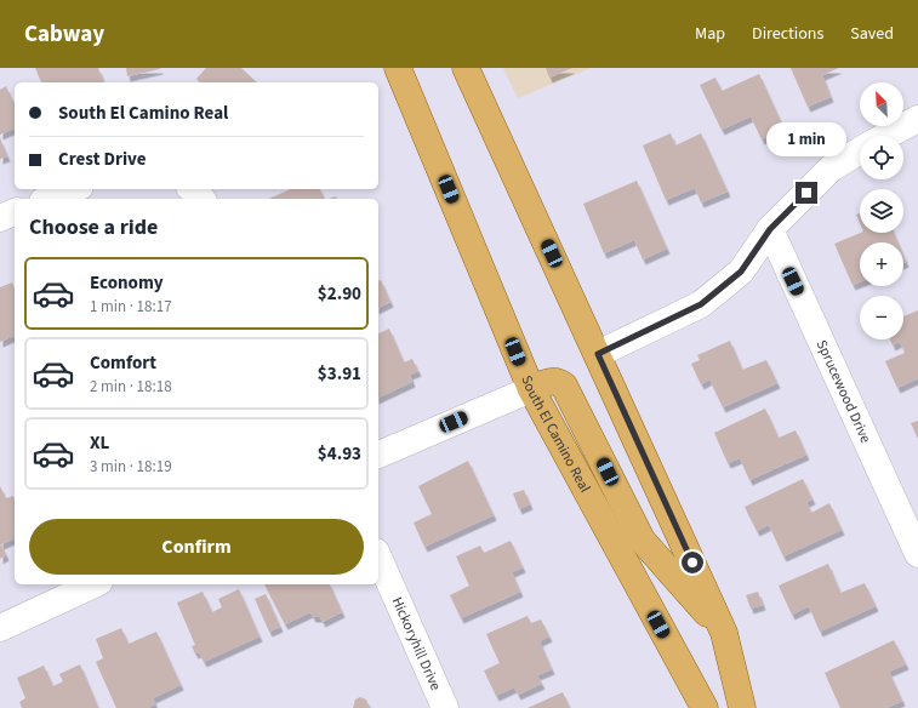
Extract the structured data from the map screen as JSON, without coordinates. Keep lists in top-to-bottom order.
{
  "streets": {
    "main road": ["South El Camino Real"],
    "street": ["Sprucewood Drive", "Hickoryhill Drive"]
  },
  "north": "top left",
  "page": {
    "header": "Cabway",
    "nav": ["Map", "Directions", "Saved"],
    "map_buttons": ["+", "−"],
    "banner": ["South El Camino Real", "Crest Drive"],
    "bubble": "1 min",
    "heading": "Choose a ride",
    "list": [
      {
        "name": "Economy",
        "note": "1 min · 18:17",
        "value": "$2.90"
      },
      {
        "name": "Comfort",
        "note": "2 min · 18:18",
        "value": "$3.91"
      },
      {
        "name": "XL",
        "note": "3 min · 18:19",
        "value": "$4.93"
      }
    ],
    "buttons": "Confirm"
  }
}
